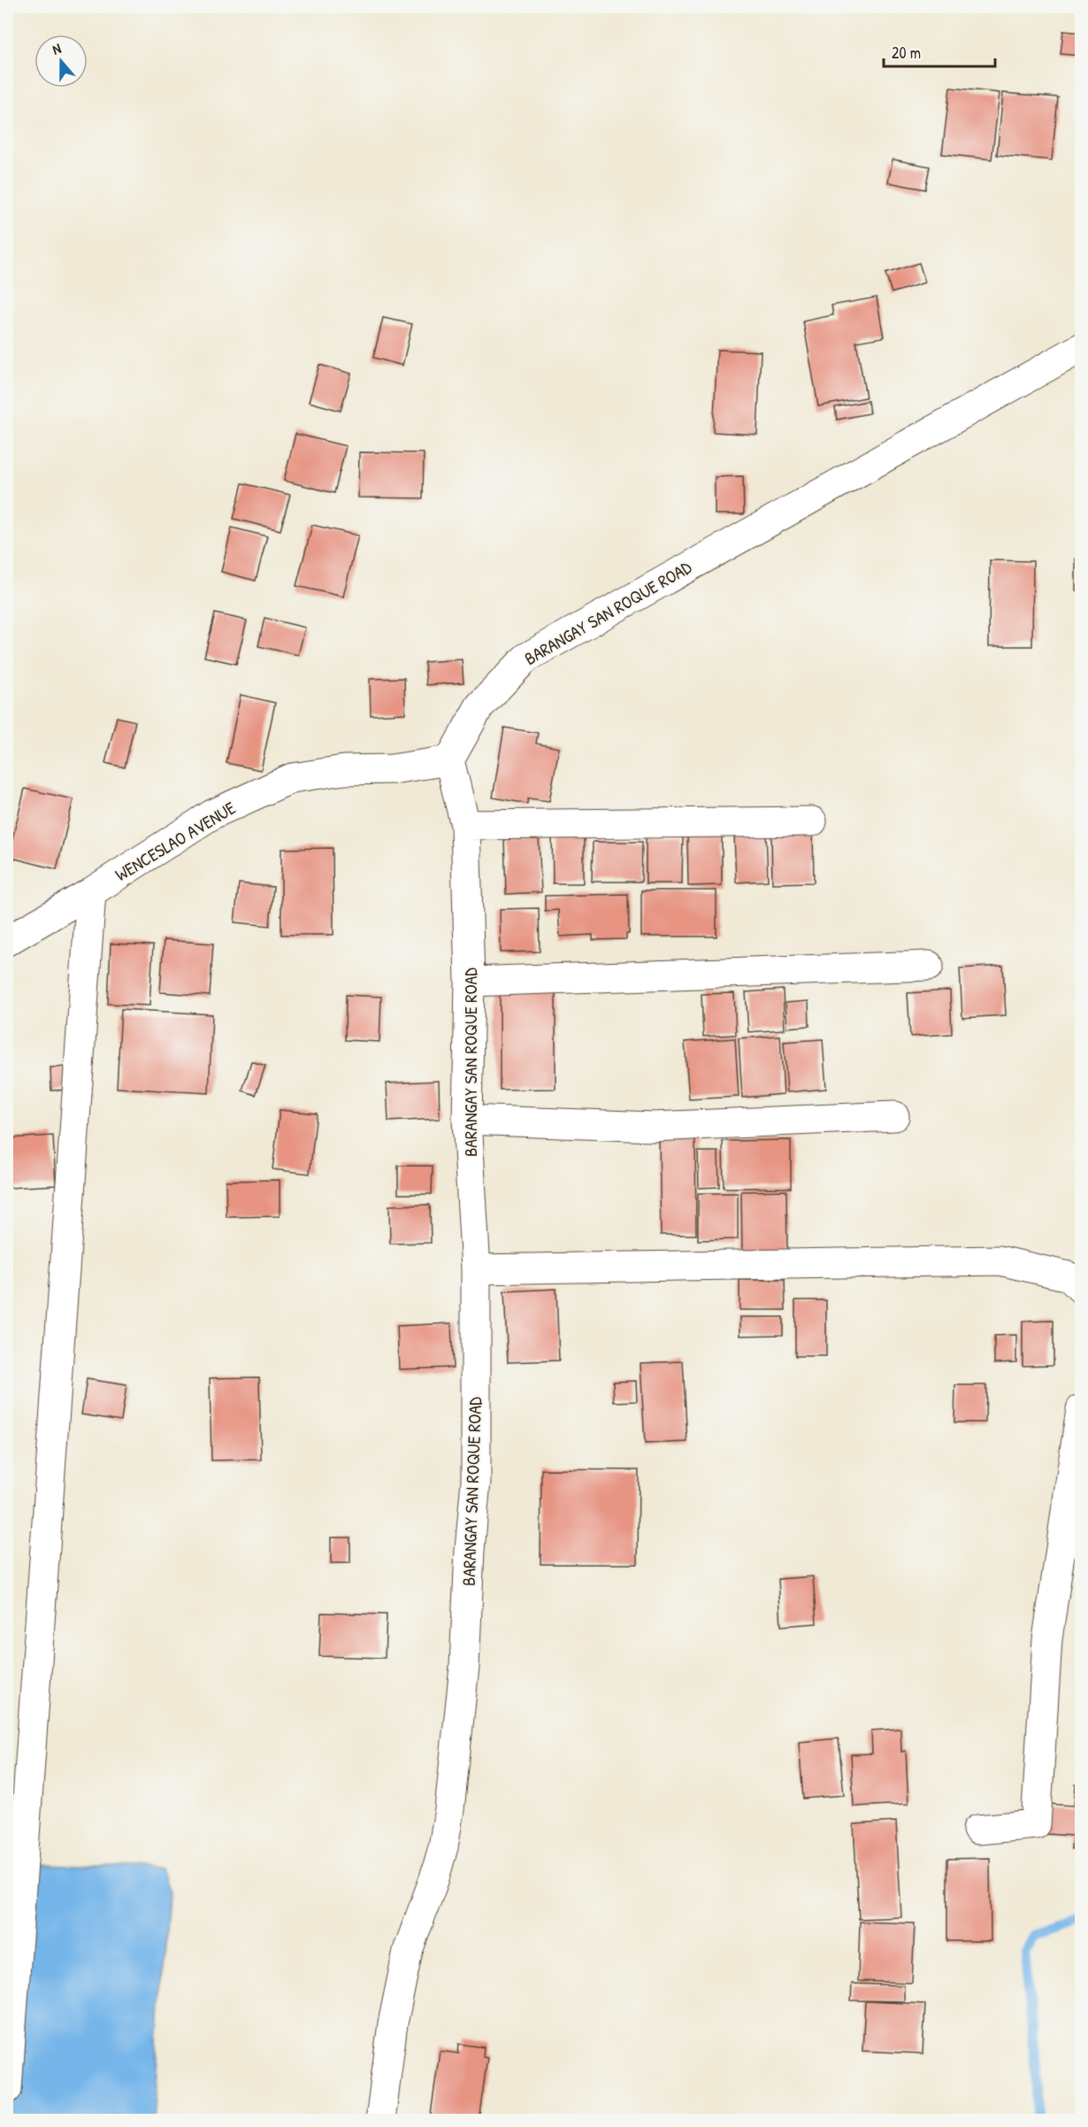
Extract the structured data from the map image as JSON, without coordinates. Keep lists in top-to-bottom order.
{
  "streets": {
    "street": ["BARANGAY SAN ROQUE ROAD", "WENCESLAO AVENUE"]
  },
  "crossings": [
    ["BARANGAY SAN ROQUE ROAD", "WENCESLAO AVENUE"]
  ],
  "scale_bar": "20 m",
  "north": "top"
}
